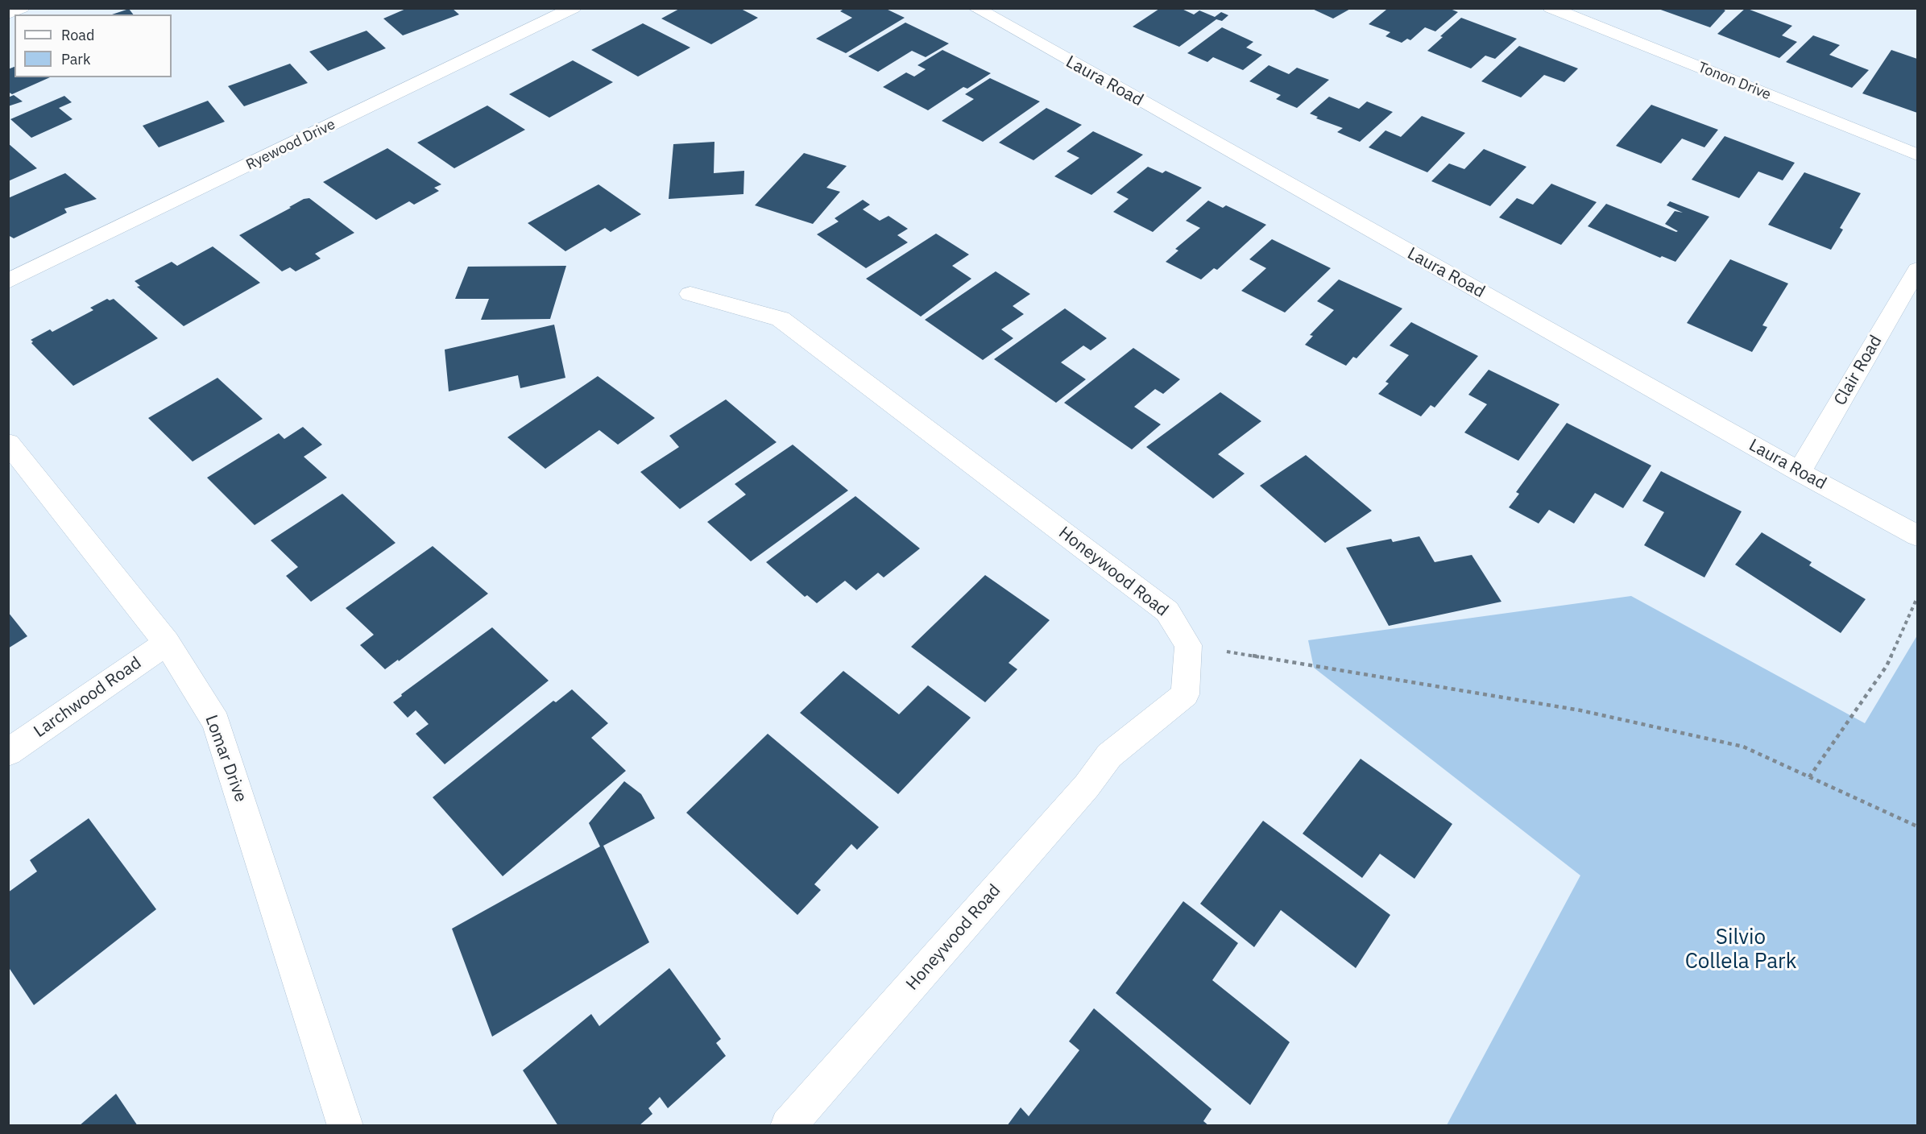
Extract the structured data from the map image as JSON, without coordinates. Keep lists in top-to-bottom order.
{
  "streets": {
    "street": [
      "Laura Road",
      "Tonon Drive",
      "Ryewood Drive",
      "Clair Road",
      "Honeywood Road",
      "Larchwood Road",
      "Lomar Drive"
    ]
  },
  "crossings": [
    ["Laura Road", "Clair Road"],
    ["Larchwood Road", "Lomar Drive"]
  ],
  "parks": ["Silvio Collela Park"],
  "legend": ["Road", "Park"]
}
